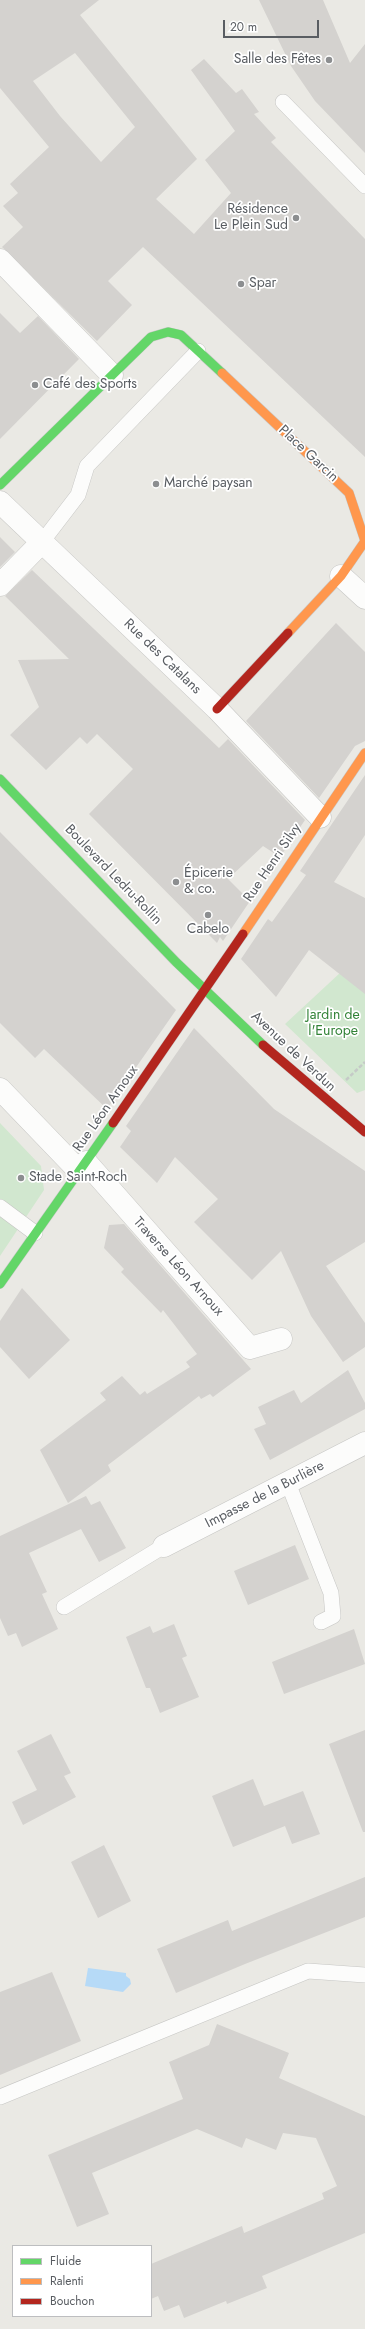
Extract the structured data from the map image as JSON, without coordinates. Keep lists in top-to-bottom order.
{
  "streets": {
    "street": [
      "Place Garcin",
      "Rue des Catalans",
      "Rue Henri Silvy",
      "Boulevard Ledru-Rollin",
      "Avenue de Verdun",
      "Rue Léon Arnoux",
      "Traverse Léon Arnoux",
      "Impasse de la Burlière"
    ]
  },
  "crossings": [
    ["Place Garcin", "Rue des Catalans"],
    ["Rue des Catalans", "Rue Henri Silvy"],
    ["Rue Henri Silvy", "Boulevard Ledru-Rollin"],
    ["Rue Henri Silvy", "Avenue de Verdun"],
    ["Rue Henri Silvy", "Rue Léon Arnoux"],
    ["Boulevard Ledru-Rollin", "Avenue de Verdun"],
    ["Boulevard Ledru-Rollin", "Rue Léon Arnoux"],
    ["Avenue de Verdun", "Rue Léon Arnoux"],
    ["Rue Léon Arnoux", "Traverse Léon Arnoux"]
  ],
  "parks": ["Jardin de l'Europe"],
  "places": [
    "Salle des Fêtes",
    "Résidence Le Plein Sud",
    "Spar",
    "Café des Sports",
    "Marché paysan",
    "Épicerie & co.",
    "Cabelo",
    "Stade Saint-Roch"
  ],
  "legend": ["Fluide", "Ralenti", "Bouchon"],
  "scale_bar": "20 m"
}
